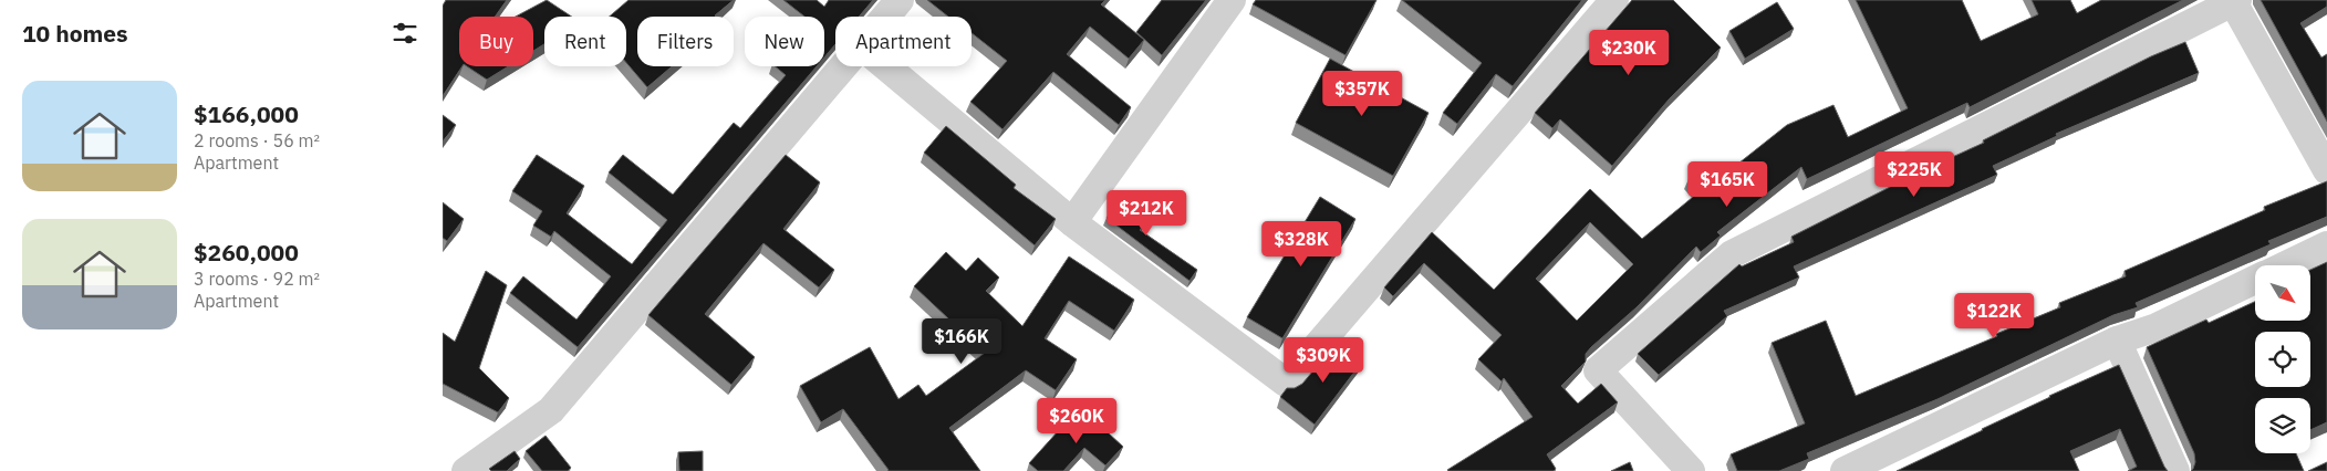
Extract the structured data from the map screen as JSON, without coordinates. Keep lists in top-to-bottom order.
{
  "north": "bottom right",
  "page": {
    "heading": "10 homes",
    "chip": [
      "Buy",
      "Rent",
      "Filters",
      "New",
      "Apartment"
    ],
    "price": [
      "$230K",
      "$357K",
      "$225K",
      "$165K",
      "$212K",
      "$328K",
      "$122K",
      "$166K",
      "$309K",
      "$260K"
    ],
    "list": [
      {
        "name": "$166,000",
        "note": "2 rooms · 56 m² · Apartment"
      },
      {
        "name": "$260,000",
        "note": "3 rooms · 92 m² · Apartment"
      }
    ]
  }
}
